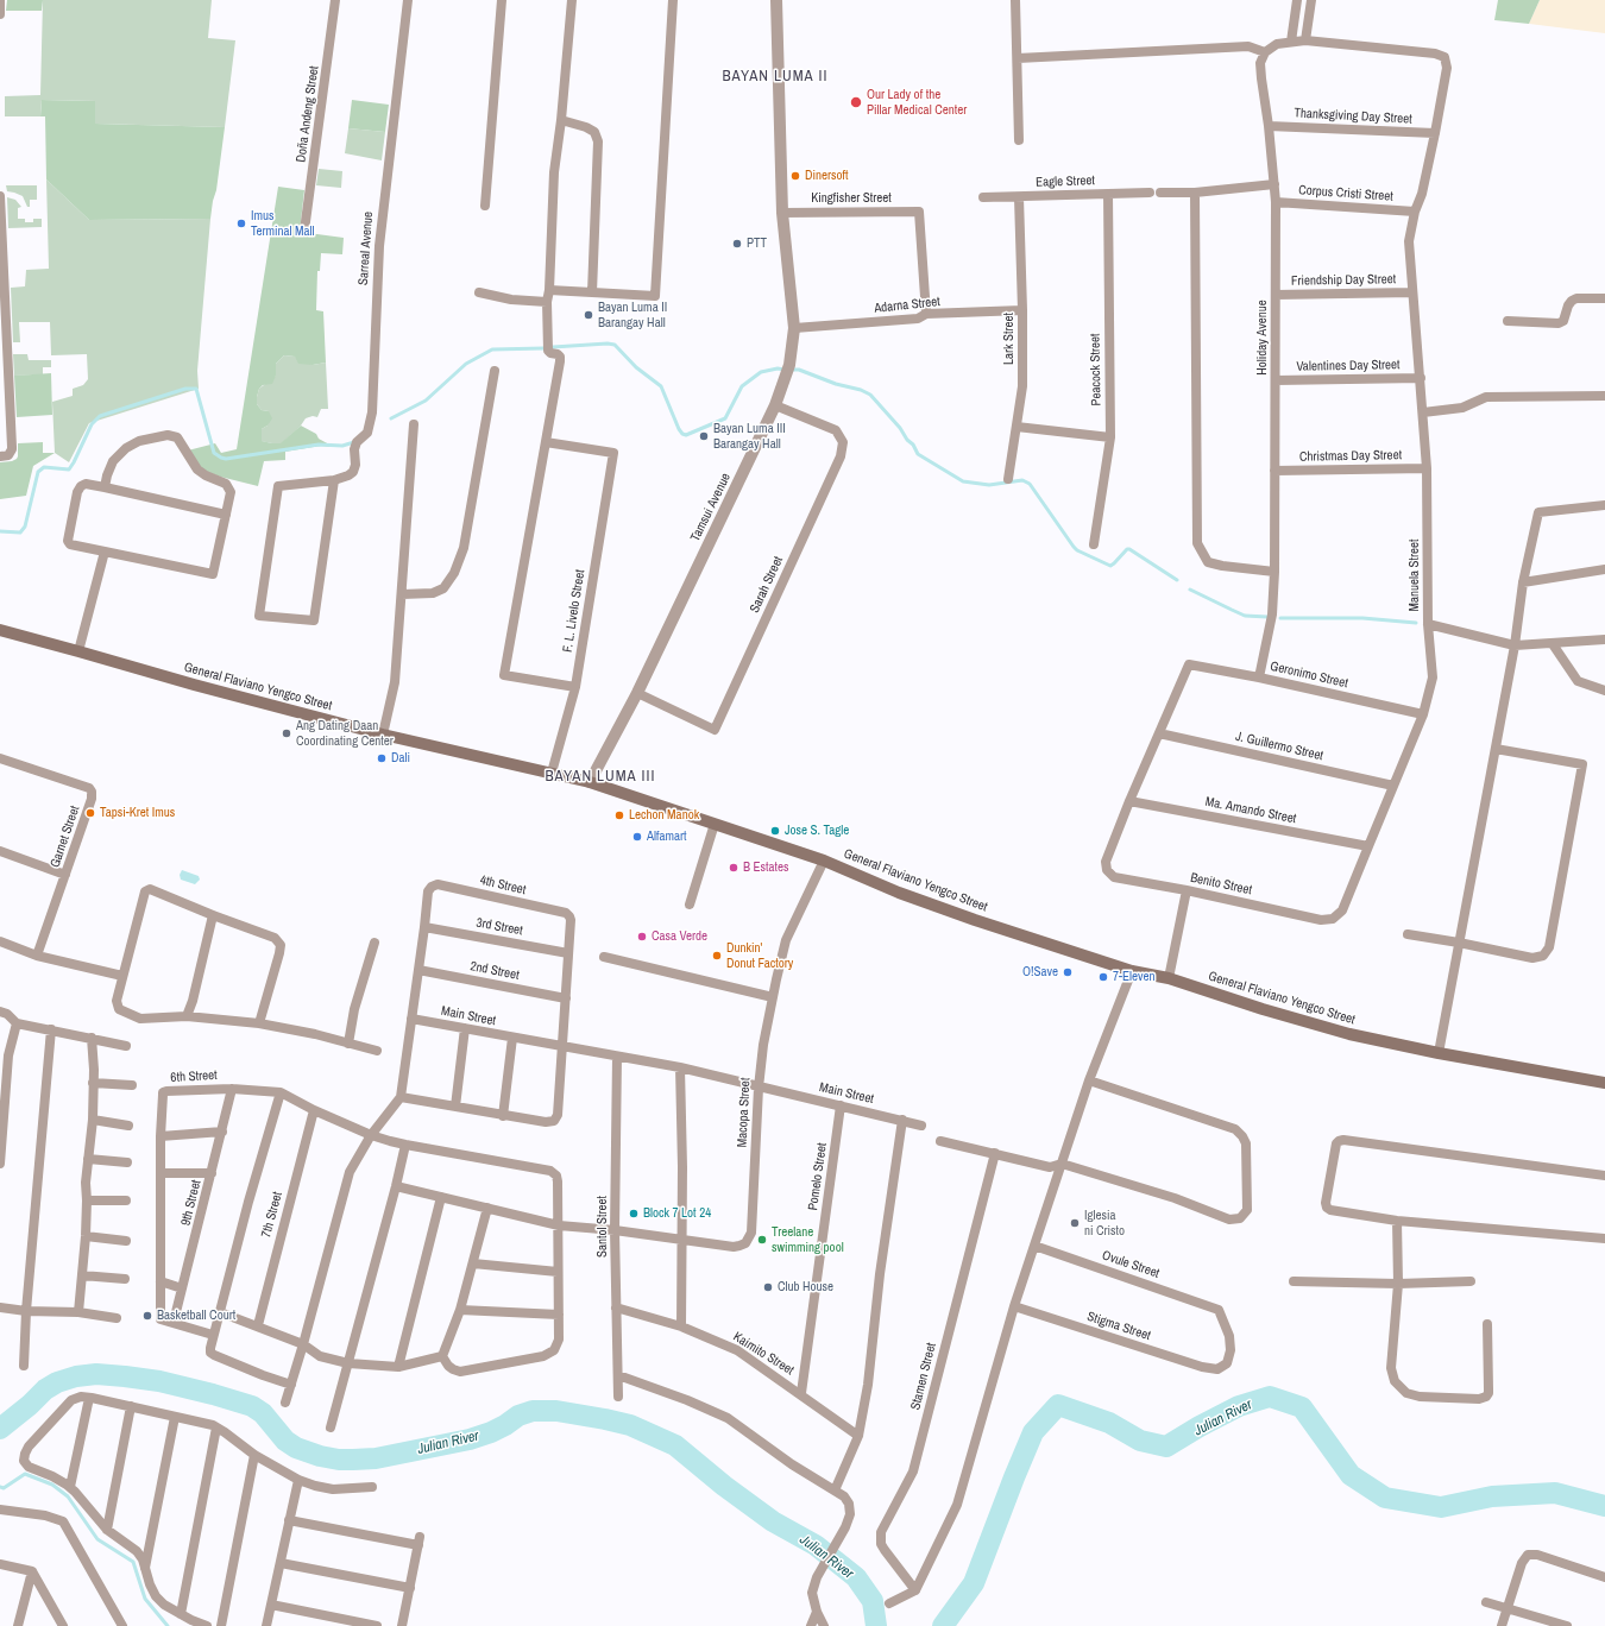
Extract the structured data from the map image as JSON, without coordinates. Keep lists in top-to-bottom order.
{
  "streets": {
    "main road": ["General Flaviano Yengco Street"],
    "street": [
      "Doña Andeng Street",
      "Thanksgiving Day Street",
      "Eagle Street",
      "Corpus Cristi Street",
      "Kingfisher Street",
      "Sarreal Avenue",
      "Friendship Day Street",
      "Adarna Street",
      "Holiday Avenue",
      "Lark Street",
      "Valentines Day Street",
      "Peacock Street",
      "Christmas Day Street",
      "Tamsui Avenue",
      "Manuela Street",
      "Sarah Street",
      "F. L. Livelo Street",
      "Geronimo Street",
      "J. Guillermo Street",
      "Ma. Amando Street",
      "Garnet Street",
      "Benito Street",
      "4th Street",
      "3rd Street",
      "2nd Street",
      "Main Street",
      "6th Street",
      "Macopa Street",
      "Pomelo Street",
      "9th Street",
      "7th Street",
      "Santol Street",
      "Ovule Street",
      "Stigma Street",
      "Kaimito Street",
      "Stamen Street"
    ]
  },
  "crossings": [
    ["Thanksgiving Day Street", "Holiday Avenue"],
    ["Thanksgiving Day Street", "Manuela Street"],
    ["Eagle Street", "Lark Street"],
    ["Eagle Street", "Peacock Street"],
    ["Corpus Cristi Street", "Holiday Avenue"],
    ["Corpus Cristi Street", "Manuela Street"],
    ["Kingfisher Street", "Adarna Street"],
    ["Kingfisher Street", "Tamsui Avenue"],
    ["Friendship Day Street", "Holiday Avenue"],
    ["Friendship Day Street", "Manuela Street"],
    ["Adarna Street", "Lark Street"],
    ["Adarna Street", "Tamsui Avenue"],
    ["Holiday Avenue", "Valentines Day Street"],
    ["Holiday Avenue", "Christmas Day Street"],
    ["Holiday Avenue", "Geronimo Street"],
    ["Valentines Day Street", "Manuela Street"],
    ["Christmas Day Street", "Manuela Street"],
    ["Tamsui Avenue", "Sarah Street"],
    ["Tamsui Avenue", "General Flaviano Yengco Street"],
    ["Manuela Street", "Geronimo Street"],
    ["Manuela Street", "J. Guillermo Street"],
    ["Manuela Street", "Ma. Amando Street"],
    ["Manuela Street", "Benito Street"],
    ["F. L. Livelo Street", "General Flaviano Yengco Street"],
    ["Geronimo Street", "J. Guillermo Street"],
    ["General Flaviano Yengco Street", "Macopa Street"],
    ["Ma. Amando Street", "Benito Street"],
    ["4th Street", "3rd Street"],
    ["4th Street", "2nd Street"],
    ["4th Street", "Main Street"],
    ["Main Street", "Macopa Street"],
    ["Main Street", "Pomelo Street"],
    ["Main Street", "Santol Street"],
    ["6th Street", "Macopa Street"],
    ["6th Street", "9th Street"],
    ["6th Street", "7th Street"],
    ["Macopa Street", "Santol Street"],
    ["Pomelo Street", "Kaimito Street"],
    ["Santol Street", "Kaimito Street"],
    ["Ovule Street", "Stigma Street"]
  ],
  "districts": ["BAYAN LUMA II", "BAYAN LUMA III"],
  "water": ["Julian River"],
  "places": [
    "Our Lady of the Pillar Medical Center",
    "Dinersoft",
    "Imus Terminal Mall",
    "PTT",
    "Bayan Luma II Barangay Hall",
    "Bayan Luma III Barangay Hall",
    "Ang Dating Daan Coordinating Center",
    "Dali",
    "Tapsi-Kret Imus",
    "Lechon Manok",
    "Jose S. Tagle",
    "Alfamart",
    "B Estates",
    "Casa Verde",
    "Dunkin' Donut Factory",
    "O!Save",
    "7-Eleven",
    "Block 7 Lot 24",
    "Iglesia ni Cristo",
    "Treelane swimming pool",
    "Club House",
    "Basketball Court"
  ]
}
